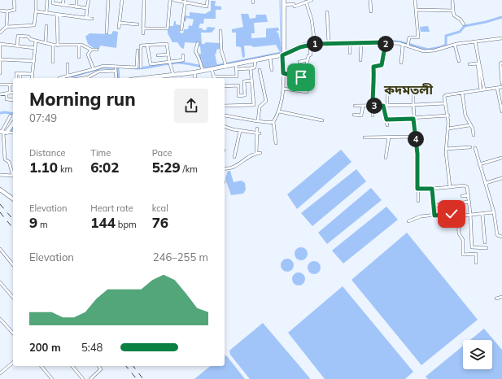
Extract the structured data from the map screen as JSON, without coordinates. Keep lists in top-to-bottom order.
{
  "districts": ["কদমতলী"],
  "page": {
    "pins": [
      "1",
      "2",
      "3",
      "4"
    ],
    "heading": ["Morning run", "07:49"],
    "stats": [
      ["Distance", "1.10 km"],
      ["Time", "6:02"],
      ["Pace", "5:29 /km"],
      ["Elevation", "9 m"],
      ["Heart rate", "144 bpm"],
      ["kcal", "76"]
    ],
    "chart": ["Elevation", "246–255 m"],
    "list": [
      {
        "name": "200 m",
        "note": "5:48"
      }
    ]
  }
}
